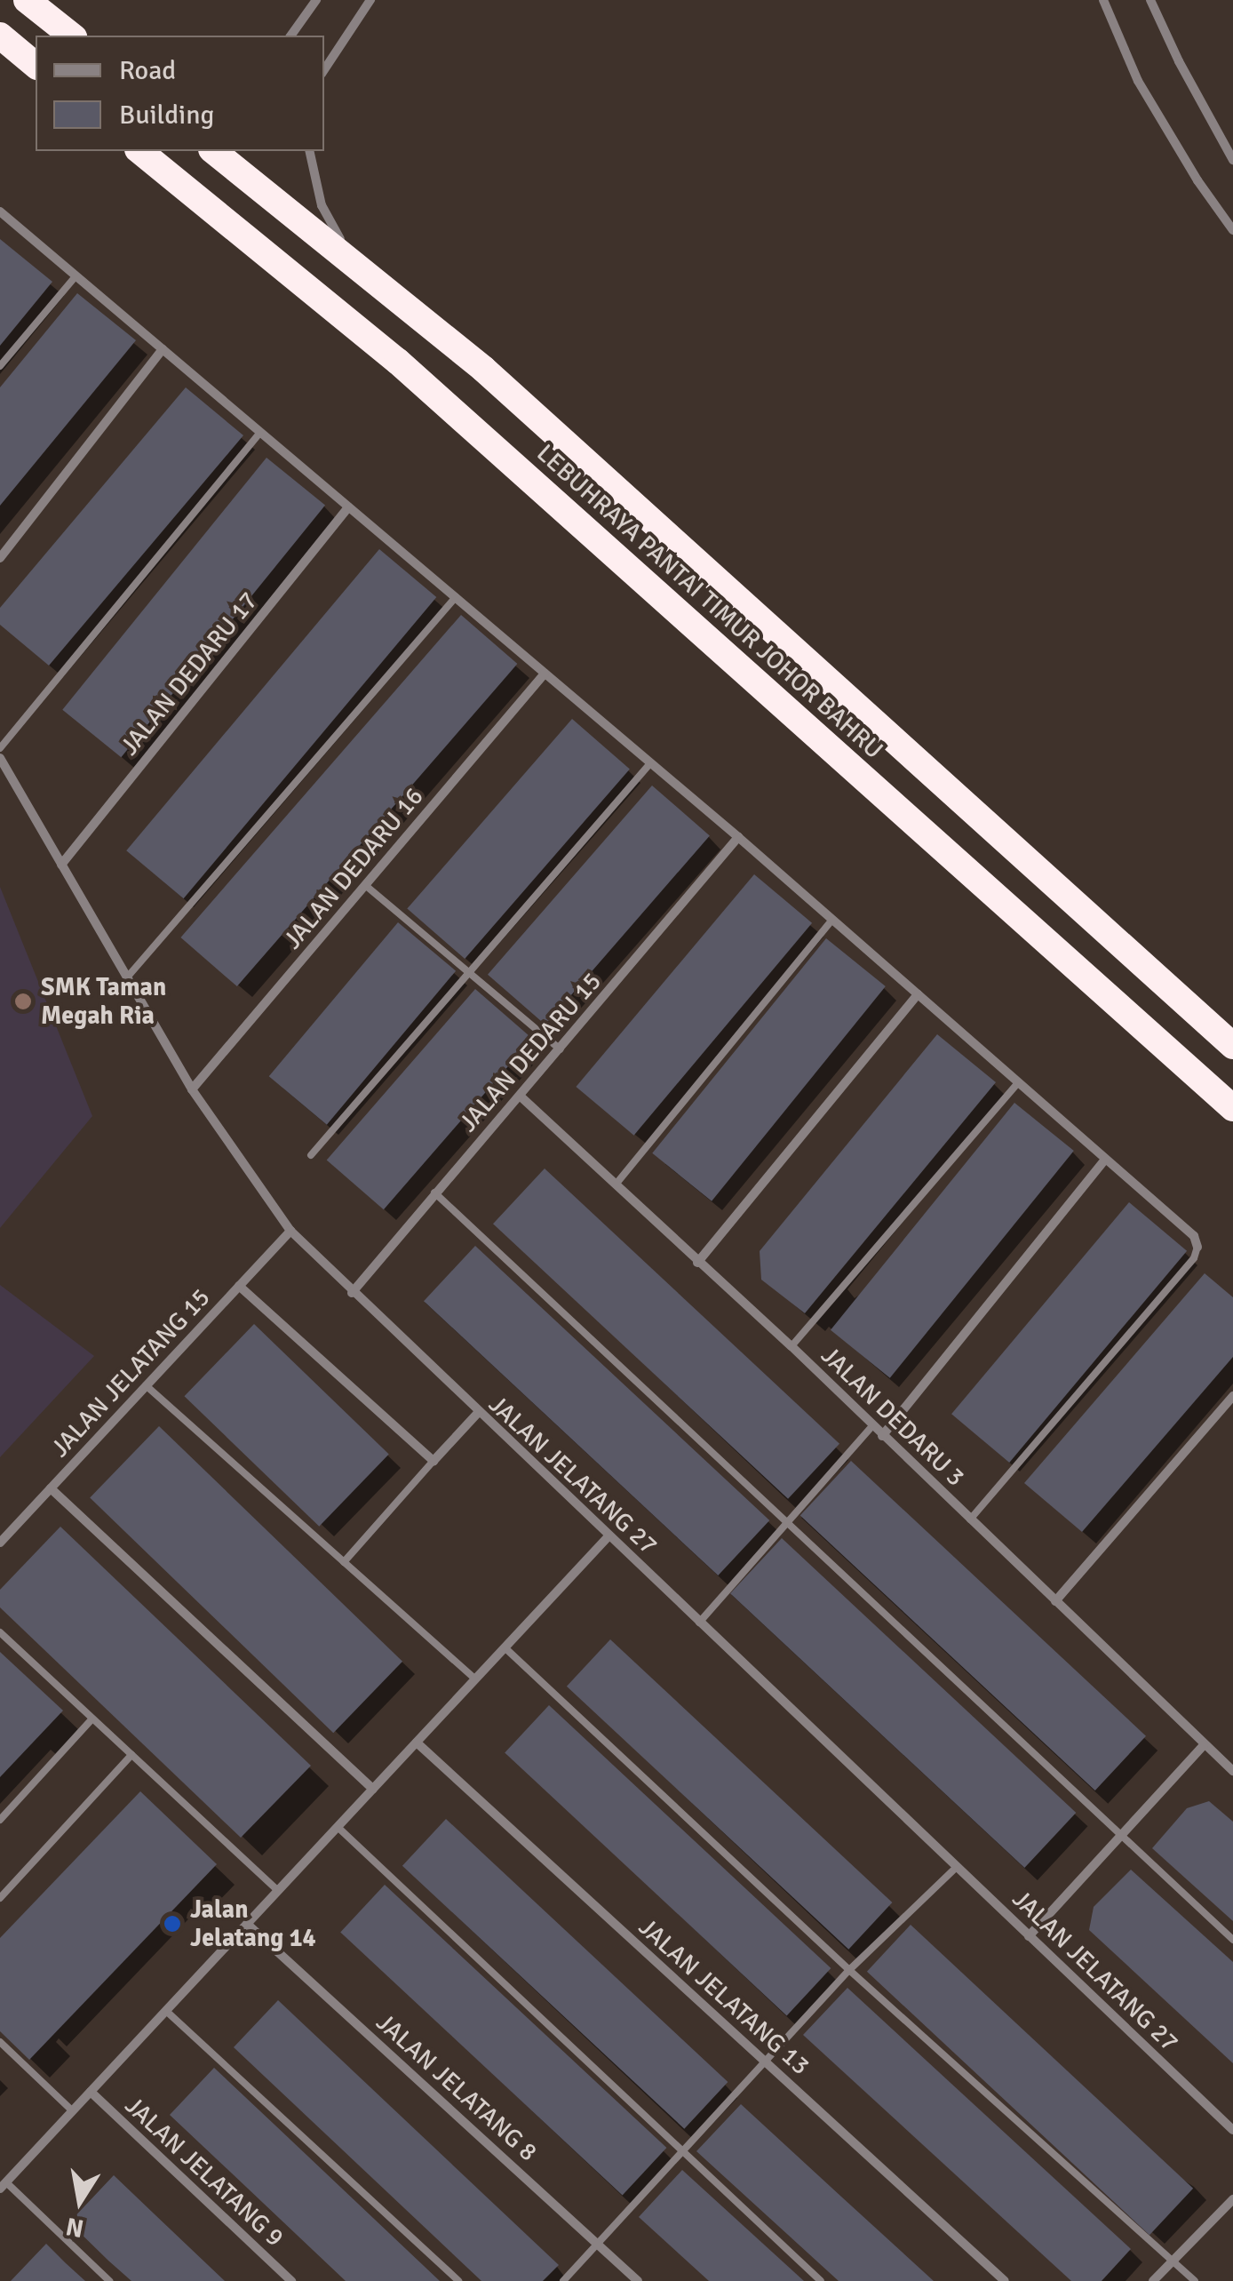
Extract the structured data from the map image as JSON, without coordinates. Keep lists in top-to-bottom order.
{
  "streets": {
    "highway": ["LEBUHRAYA PANTAI TIMUR JOHOR BAHRU"],
    "street": [
      "JALAN DEDARU 17",
      "JALAN DEDARU 16",
      "JALAN DEDARU 15",
      "JALAN JELATANG 15",
      "JALAN DEDARU 3",
      "JALAN JELATANG 27",
      "JALAN JELATANG 13",
      "JALAN JELATANG 8",
      "JALAN JELATANG 9"
    ]
  },
  "crossings": [
    ["JALAN DEDARU 17", "JALAN JELATANG 27"],
    ["JALAN DEDARU 16", "JALAN JELATANG 27"],
    ["JALAN DEDARU 15", "JALAN DEDARU 3"],
    ["JALAN DEDARU 15", "JALAN JELATANG 27"],
    ["JALAN JELATANG 15", "JALAN JELATANG 27"]
  ],
  "places": ["SMK Taman Megah Ria", "Jalan Jelatang 14"],
  "legend": ["Road", "Building"],
  "north": "bottom"
}
